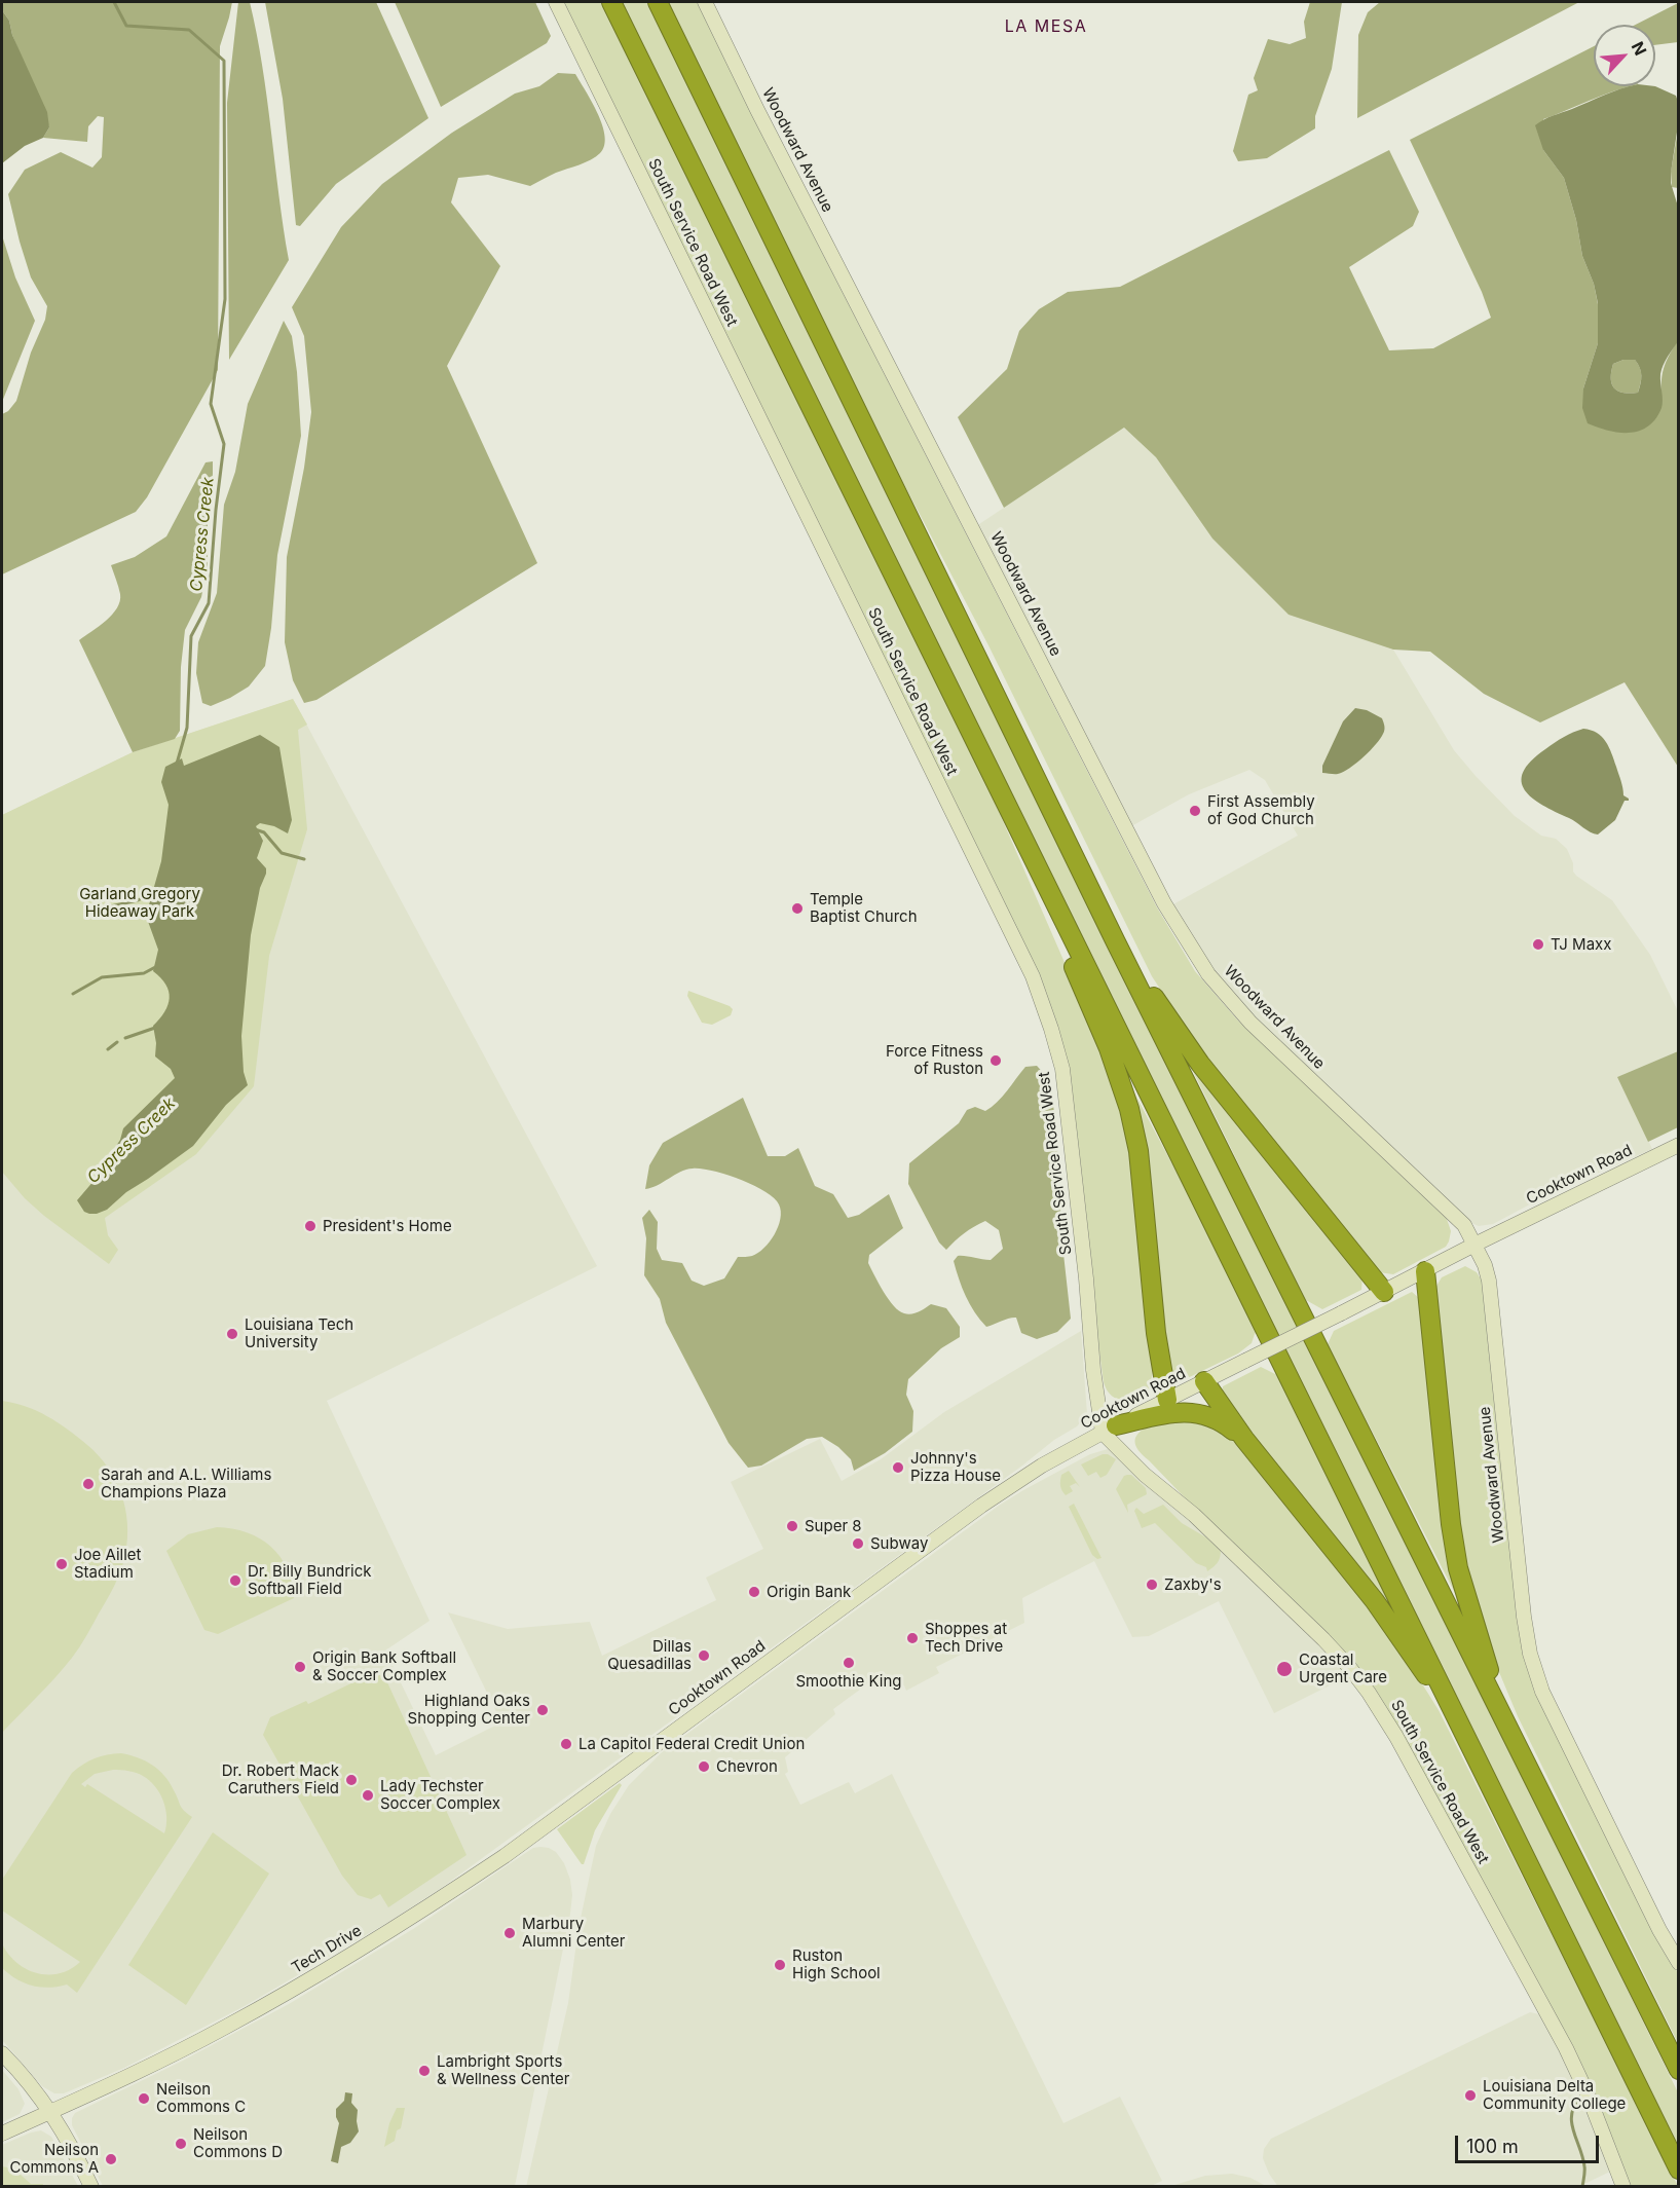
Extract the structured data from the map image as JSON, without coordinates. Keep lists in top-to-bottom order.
{
  "streets": {
    "main road": [
      "Woodward Avenue",
      "South Service Road West",
      "Cooktown Road",
      "Tech Drive"
    ]
  },
  "crossings": [
    ["Woodward Avenue", "Cooktown Road"],
    ["South Service Road West", "Cooktown Road"],
    ["Cooktown Road", "Tech Drive"]
  ],
  "districts": ["LA MESA"],
  "water": ["Cypress Creek"],
  "parks": ["Garland Gregory Hideaway Park"],
  "places": [
    "First Assembly of God Church",
    "Temple Baptist Church",
    "TJ Maxx",
    "Force Fitness of Ruston",
    "President's Home",
    "Louisiana Tech University",
    "Johnny's Pizza House",
    "Sarah and A.L. Williams Champions Plaza",
    "Super 8",
    "Subway",
    "Joe Aillet Stadium",
    "Dr. Billy Bundrick Softball Field",
    "Zaxby's",
    "Origin Bank",
    "Shoppes at Tech Drive",
    "Dillas Quesadillas",
    "Smoothie King",
    "Origin Bank Softball & Soccer Complex",
    "Coastal Urgent Care",
    "Highland Oaks Shopping Center",
    "La Capitol Federal Credit Union",
    "Chevron",
    "Dr. Robert Mack Caruthers Field",
    "Lady Techster Soccer Complex",
    "Marbury Alumni Center",
    "Ruston High School",
    "Lambright Sports & Wellness Center",
    "Louisiana Delta Community College",
    "Neilson Commons C",
    "Neilson Commons D",
    "Neilson Commons A"
  ],
  "scale_bar": "100 m",
  "north": "top right"
}
